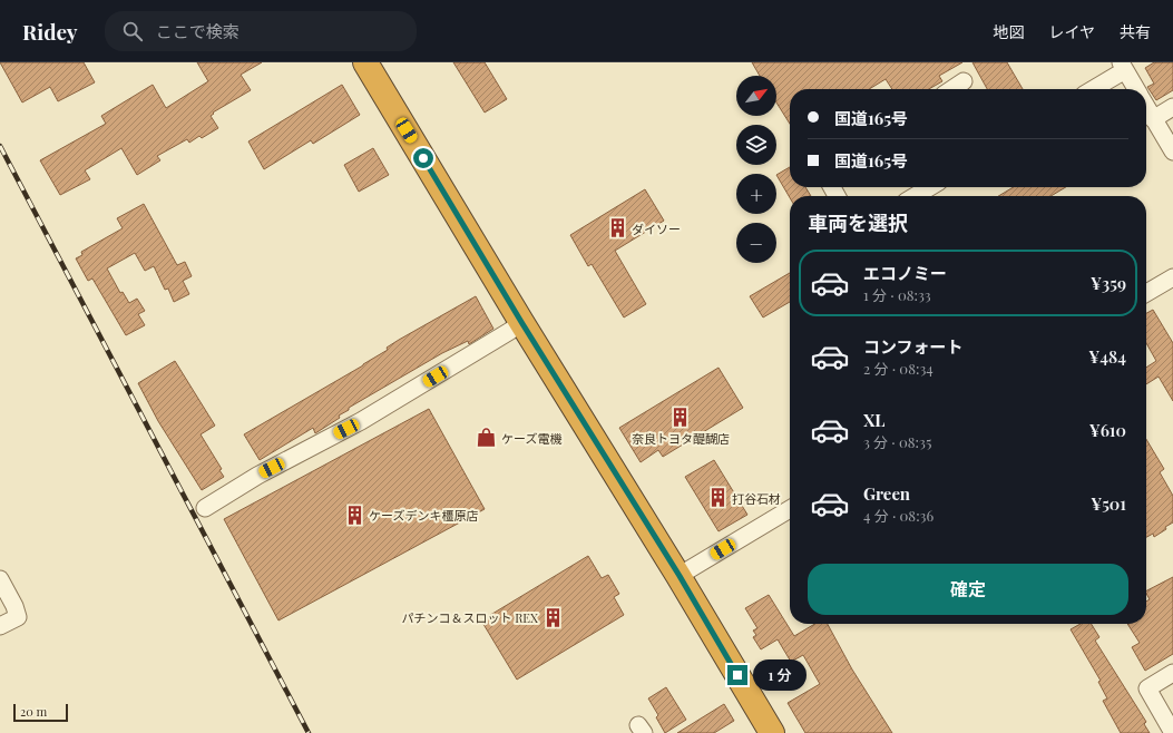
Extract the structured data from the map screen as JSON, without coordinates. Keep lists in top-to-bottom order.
{
  "places": {
    "building": [
      "ダイソー",
      "奈良トヨタ醍醐店",
      "打谷石材",
      "ケーズデンキ橿原店",
      "パチンコ＆スロット REX"
    ],
    "shop": ["ケーズ電機"]
  },
  "scale_bar": "20 m",
  "north": "top right",
  "page": {
    "header": "Ridey",
    "search": "ここで検索",
    "nav": ["地図", "レイヤ", "共有"],
    "map_buttons": ["+", "−"],
    "banner": ["国道165号", "国道165号"],
    "heading": "車両を選択",
    "list": [
      {
        "name": "エコノミー",
        "note": "1 分 · 08:33",
        "value": "¥359"
      },
      {
        "name": "コンフォート",
        "note": "2 分 · 08:34",
        "value": "¥484"
      },
      {
        "name": "XL",
        "note": "3 分 · 08:35",
        "value": "¥610"
      },
      {
        "name": "Green",
        "note": "4 分 · 08:36",
        "value": "¥501"
      }
    ],
    "buttons": "確定",
    "bubble": "1 分",
    "scale": "20 m"
  }
}
